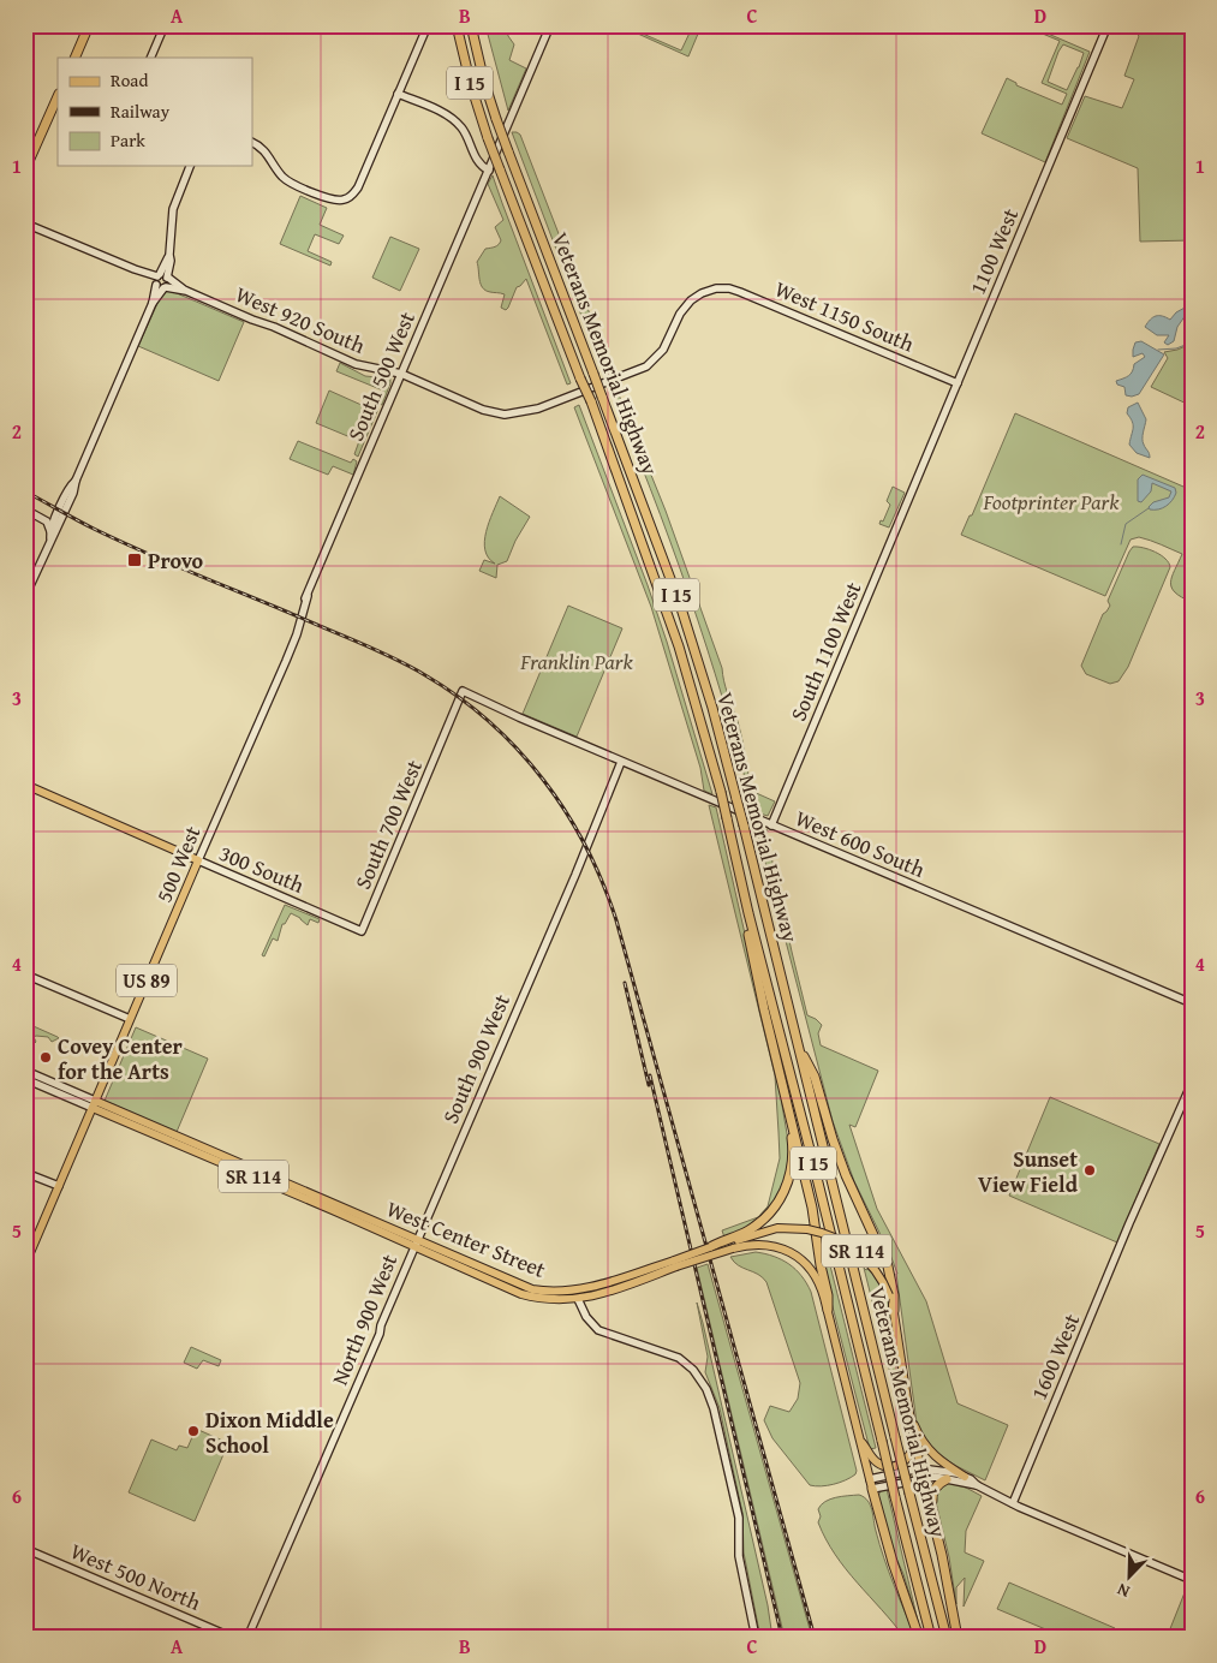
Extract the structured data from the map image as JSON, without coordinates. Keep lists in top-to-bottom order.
{
  "streets": {
    "highway": ["I 15", "Veterans Memorial Highway"],
    "main road": [
      "500 West",
      "300 South",
      "US 89",
      "SR 114",
      "West Center Street"
    ],
    "street": [
      "1100 West",
      "West 1150 South",
      "West 920 South",
      "South 500 West",
      "South 1100 West",
      "South 700 West",
      "West 600 South",
      "South 900 West",
      "North 900 West",
      "1600 West",
      "West 500 North"
    ]
  },
  "crossings": [
    ["1100 West", "West 1150 South"],
    ["1100 West", "South 1100 West"],
    ["West 1150 South", "West 920 South"],
    ["West 920 South", "Veterans Memorial Highway"],
    ["West 920 South", "South 500 West"],
    ["South 500 West", "500 West"],
    ["South 1100 West", "West 600 South"],
    ["South 700 West", "West 600 South"],
    ["South 700 West", "300 South"],
    ["West 600 South", "South 900 West"],
    ["500 West", "300 South"],
    ["500 West", "US 89"],
    ["500 West", "West Center Street"],
    ["US 89", "West Center Street"],
    ["South 900 West", "West Center Street"],
    ["South 900 West", "North 900 West"],
    ["SR 114", "West Center Street"],
    ["SR 114", "1600 West"],
    ["West Center Street", "North 900 West"]
  ],
  "parks": ["Footprinter Park", "Franklin Park"],
  "places": {
    "transit": ["Provo"],
    "other": ["Covey Center for the Arts", "Sunset View Field", "Dixon Middle School"]
  },
  "legend": ["Road", "Railway", "Park"],
  "north": "bottom left",
  "grid": {
    "columns": [
      "A",
      "B",
      "C",
      "D"
    ],
    "rows": [
      "1",
      "2",
      "3",
      "4",
      "5",
      "6"
    ]
  }
}
